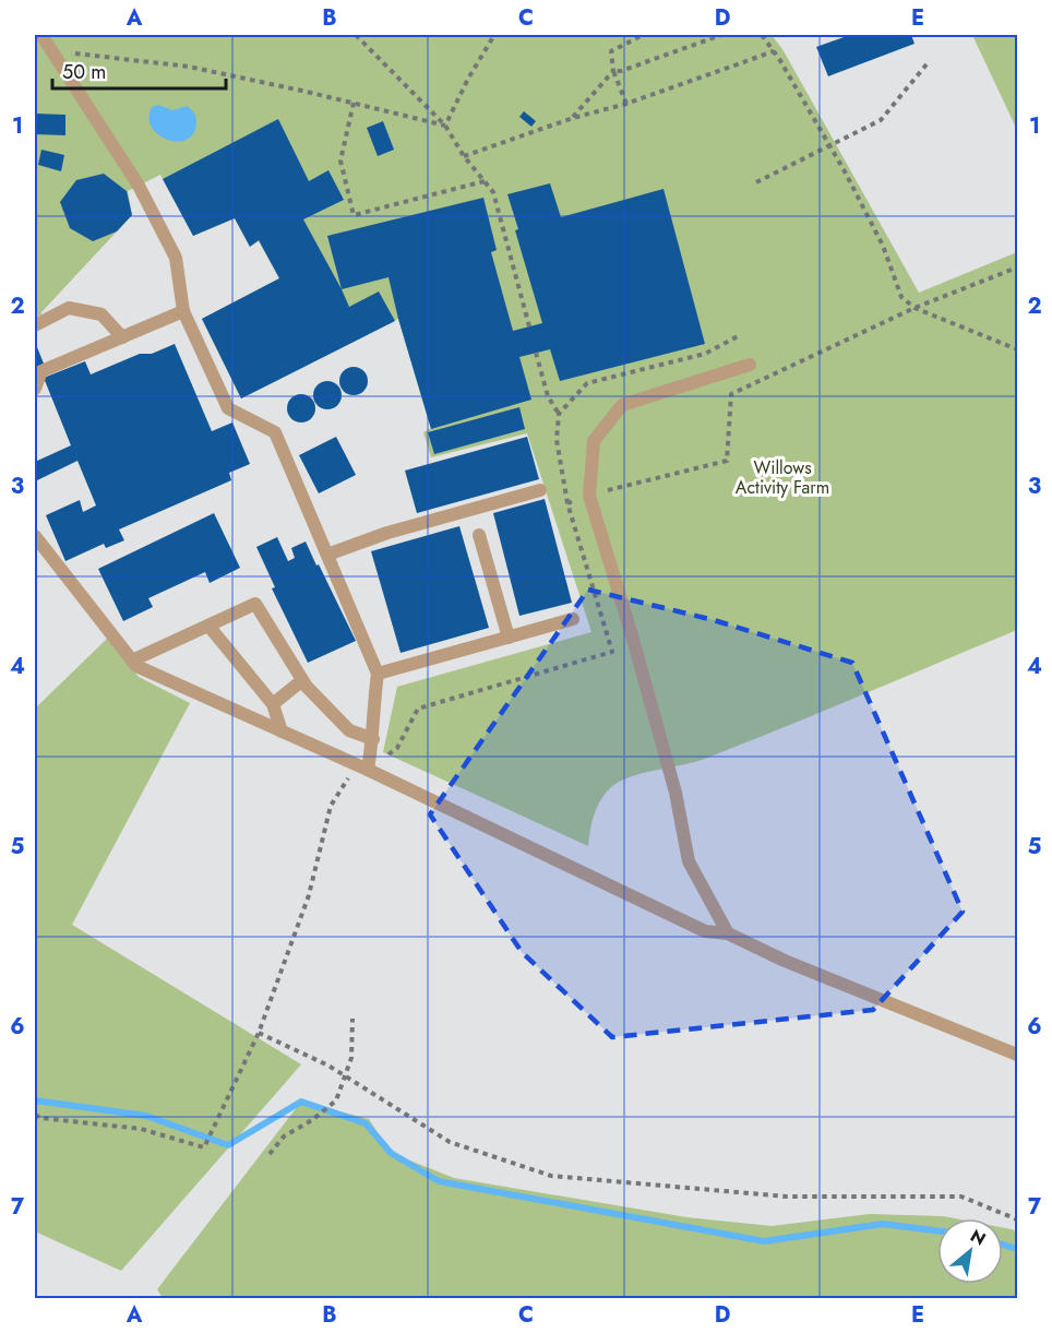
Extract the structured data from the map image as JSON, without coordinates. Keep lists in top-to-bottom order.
{
  "parks": ["Willows Activity Farm"],
  "scale_bar": "50 m",
  "north": "top right",
  "grid": {
    "columns": [
      "A",
      "B",
      "C",
      "D",
      "E"
    ],
    "rows": [
      "1",
      "2",
      "3",
      "4",
      "5",
      "6",
      "7"
    ]
  }
}
